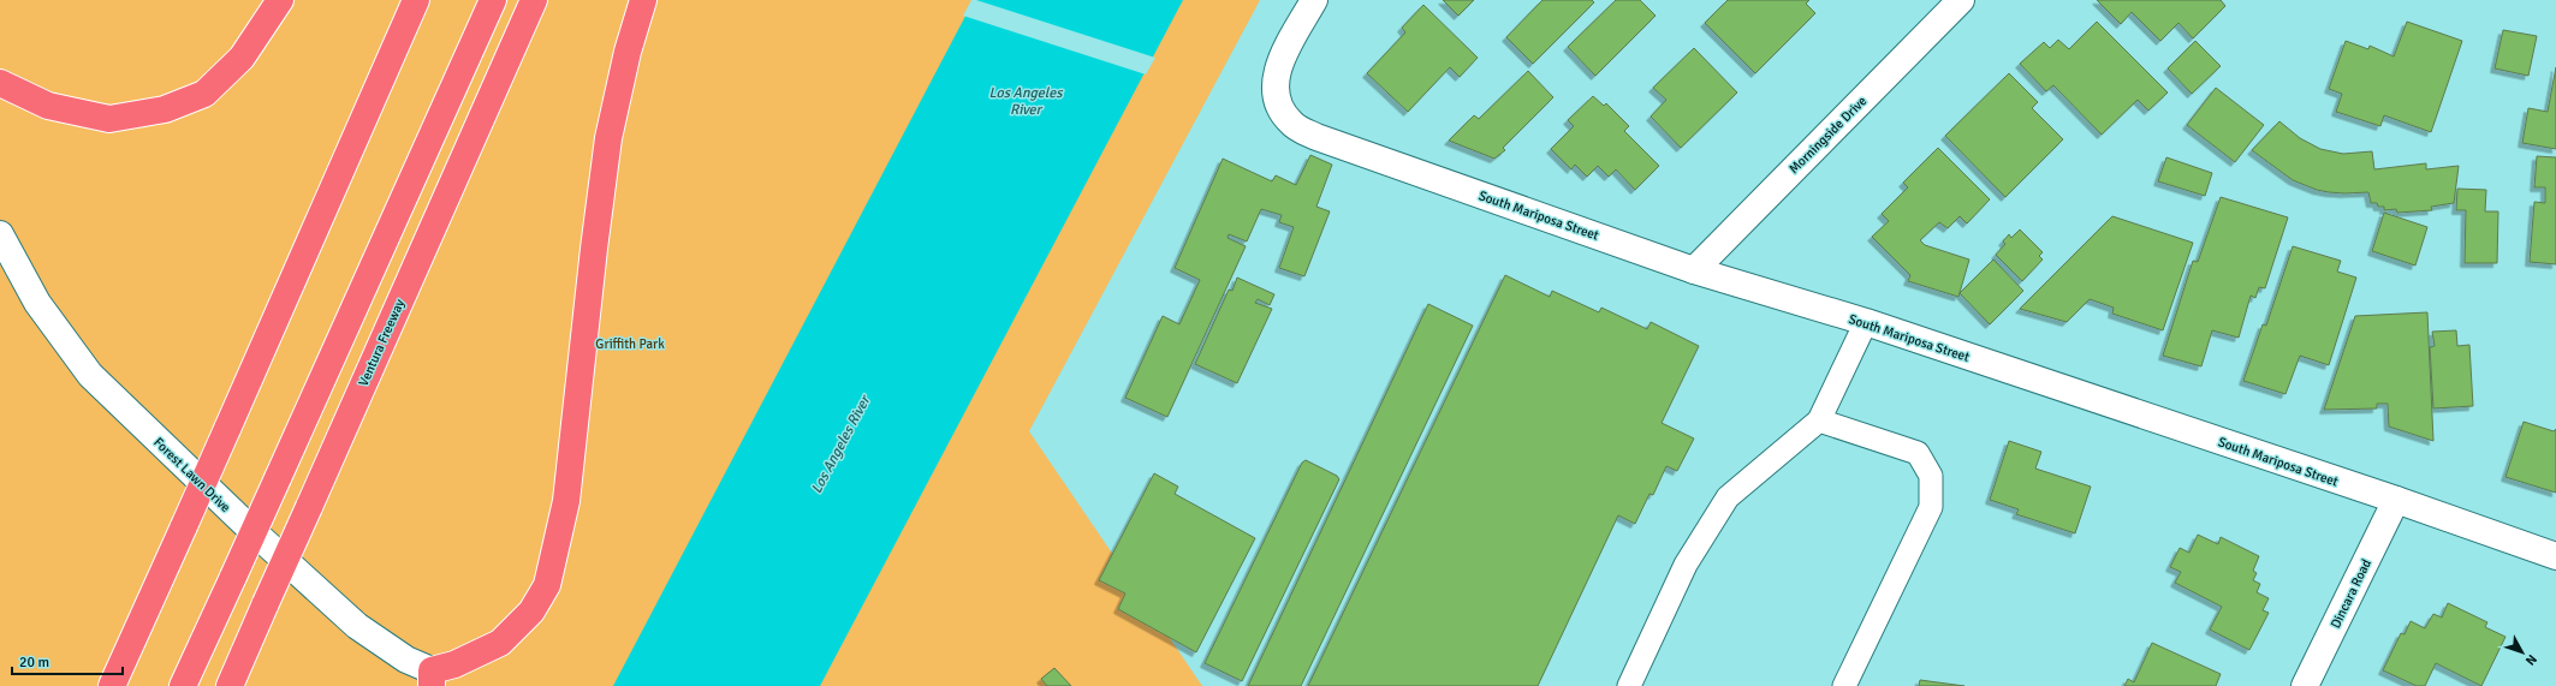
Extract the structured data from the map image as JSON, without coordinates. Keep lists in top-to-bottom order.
{
  "streets": {
    "highway": ["Ventura Freeway"],
    "street": [
      "Morningside Drive",
      "South Mariposa Street",
      "Forest Lawn Drive",
      "Dincara Road"
    ]
  },
  "crossings": [
    ["Morningside Drive", "South Mariposa Street"],
    ["South Mariposa Street", "Dincara Road"]
  ],
  "water": ["Los Angeles River"],
  "parks": ["Griffith Park"],
  "scale_bar": "20 m",
  "north": "bottom right"
}
